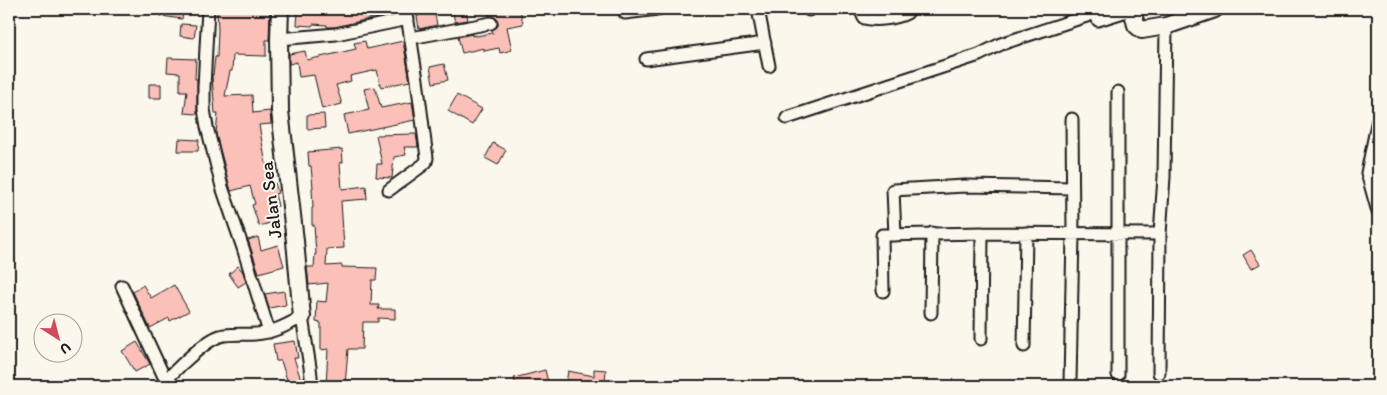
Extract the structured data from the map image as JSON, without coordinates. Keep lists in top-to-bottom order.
{
  "streets": {
    "street": ["Jalan Sea"]
  },
  "north": "bottom right"
}
